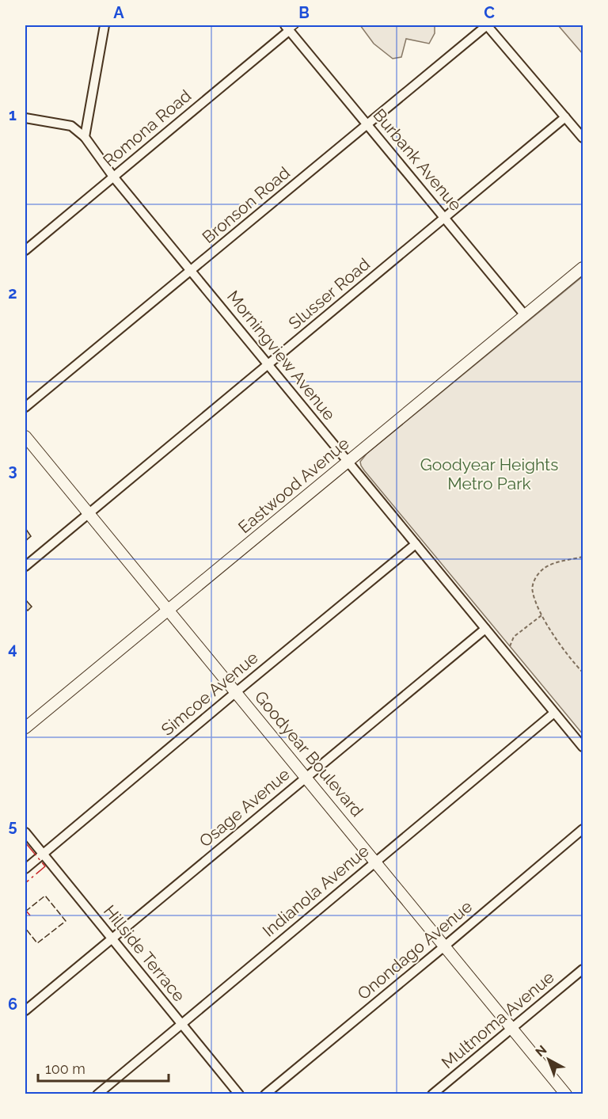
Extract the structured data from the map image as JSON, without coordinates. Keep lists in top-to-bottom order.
{
  "streets": {
    "street": [
      "Romona Road",
      "Burbank Avenue",
      "Bronson Road",
      "Slusser Road",
      "Morningview Avenue",
      "Eastwood Avenue",
      "Simcoe Avenue",
      "Goodyear Boulevard",
      "Osage Avenue",
      "Indianola Avenue",
      "Onondago Avenue",
      "Hillside Terrace",
      "Multnoma Avenue"
    ]
  },
  "crossings": [
    ["Romona Road", "Burbank Avenue"],
    ["Romona Road", "Morningview Avenue"],
    ["Burbank Avenue", "Bronson Road"],
    ["Burbank Avenue", "Slusser Road"],
    ["Burbank Avenue", "Eastwood Avenue"],
    ["Bronson Road", "Morningview Avenue"],
    ["Slusser Road", "Morningview Avenue"],
    ["Slusser Road", "Goodyear Boulevard"],
    ["Morningview Avenue", "Eastwood Avenue"],
    ["Morningview Avenue", "Simcoe Avenue"],
    ["Morningview Avenue", "Osage Avenue"],
    ["Morningview Avenue", "Indianola Avenue"],
    ["Eastwood Avenue", "Goodyear Boulevard"],
    ["Simcoe Avenue", "Goodyear Boulevard"],
    ["Simcoe Avenue", "Hillside Terrace"],
    ["Goodyear Boulevard", "Osage Avenue"],
    ["Goodyear Boulevard", "Indianola Avenue"],
    ["Goodyear Boulevard", "Onondago Avenue"],
    ["Goodyear Boulevard", "Multnoma Avenue"],
    ["Osage Avenue", "Hillside Terrace"],
    ["Indianola Avenue", "Hillside Terrace"]
  ],
  "parks": ["Goodyear Heights Metro Park"],
  "scale_bar": "100 m",
  "north": "top left",
  "grid": {
    "columns": ["A", "B", "C"],
    "rows": [
      "1",
      "2",
      "3",
      "4",
      "5",
      "6"
    ]
  }
}
